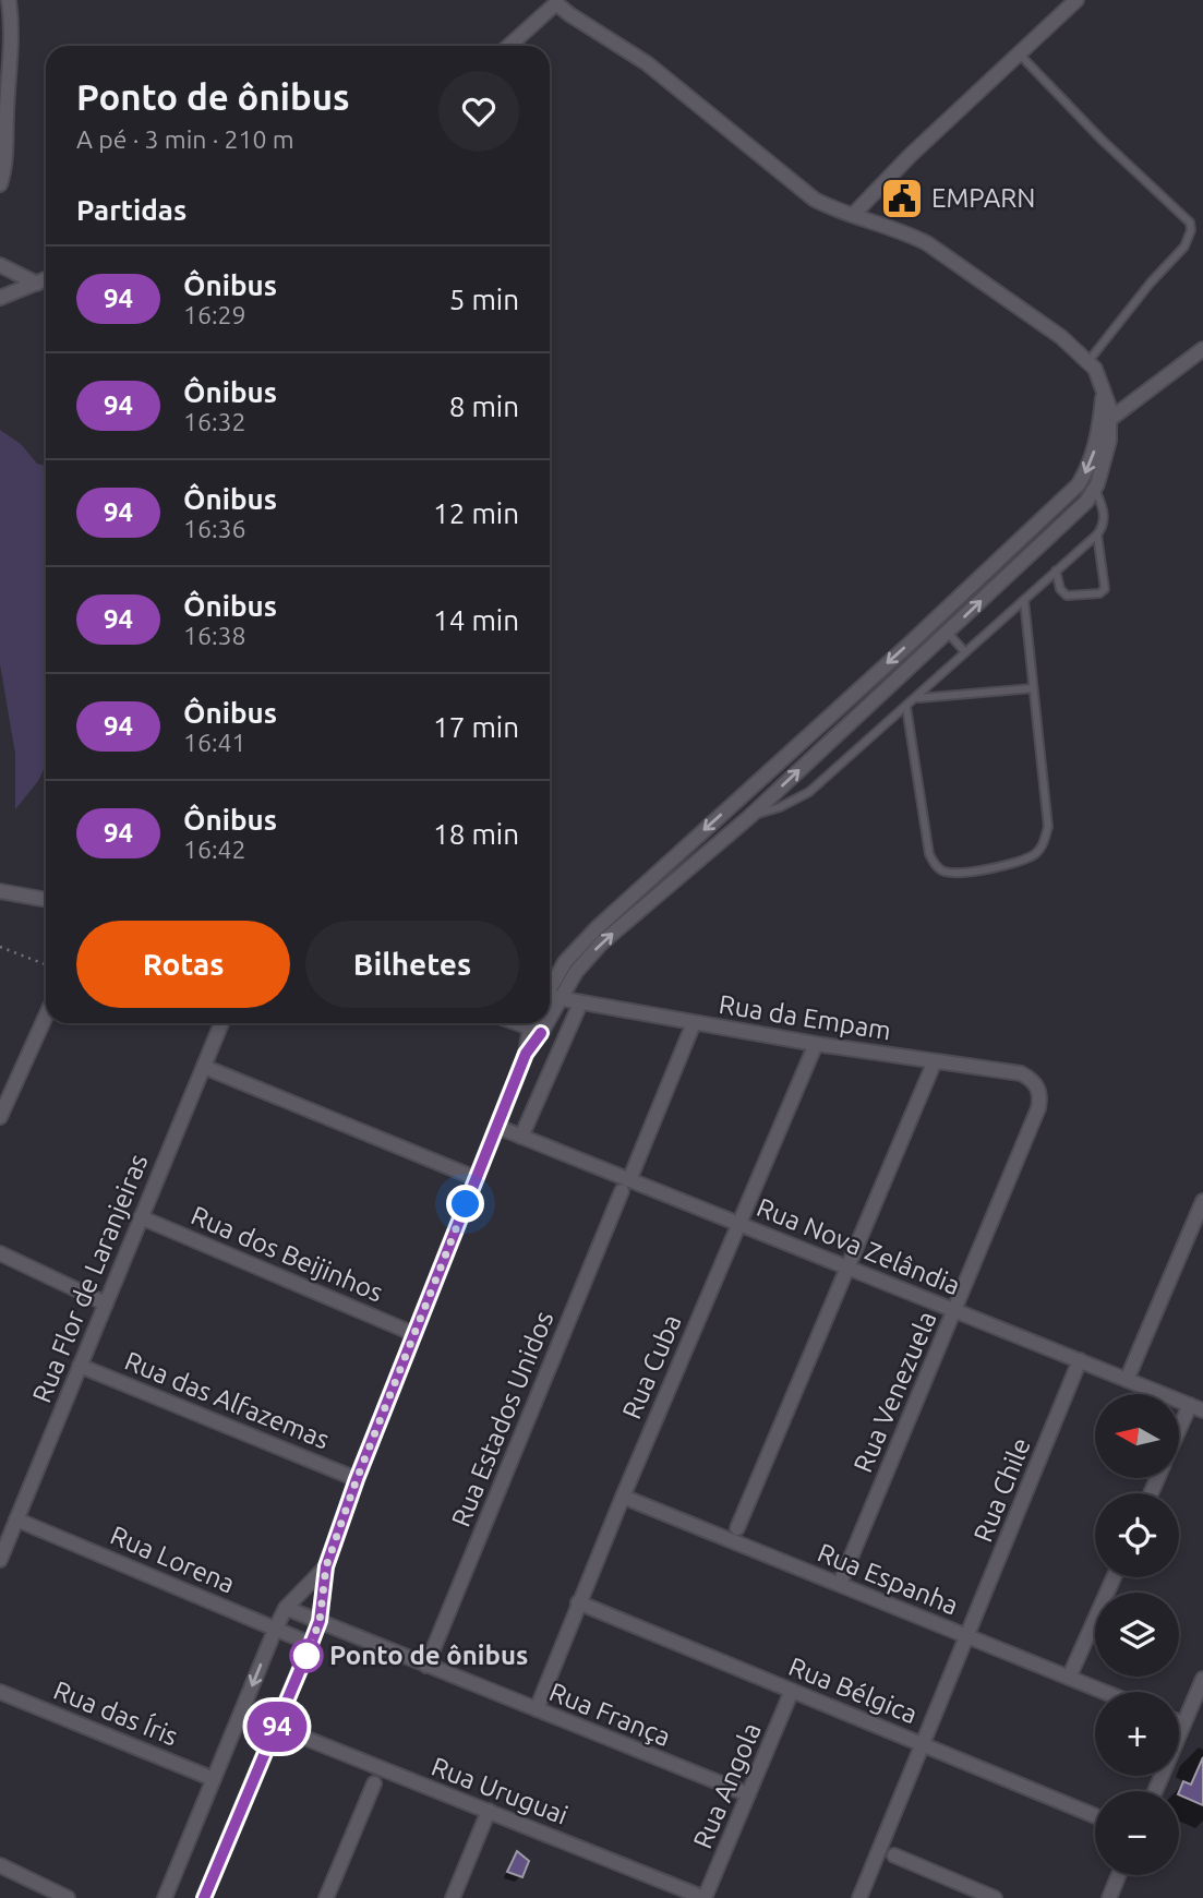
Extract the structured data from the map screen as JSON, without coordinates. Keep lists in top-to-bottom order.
{
  "streets": {
    "street": [
      "Rua da Empam",
      "Rua Nova Zelândia",
      "Rua dos Beijinhos",
      "Rua Flor de Laranjeiras",
      "Rua Cuba",
      "Rua Venezuela",
      "Rua das Alfazemas",
      "Rua Estados Unidos",
      "Rua Chile",
      "Rua Lorena",
      "Rua Espanha",
      "Rua Bélgica",
      "Rua das Íris",
      "Rua França",
      "Rua Angola",
      "Rua Uruguai"
    ]
  },
  "crossings": [
    ["Rua da Empam", "Rua Cuba"],
    ["Rua da Empam", "Rua Venezuela"],
    ["Rua da Empam", "Rua Estados Unidos"],
    ["Rua Nova Zelândia", "Rua Cuba"],
    ["Rua Nova Zelândia", "Rua Venezuela"],
    ["Rua Nova Zelândia", "Rua Estados Unidos"],
    ["Rua Nova Zelândia", "Rua Chile"],
    ["Rua dos Beijinhos", "Rua Flor de Laranjeiras"],
    ["Rua Flor de Laranjeiras", "Rua das Alfazemas"],
    ["Rua Flor de Laranjeiras", "Rua Lorena"],
    ["Rua Cuba", "Rua Espanha"],
    ["Rua Cuba", "Rua Bélgica"],
    ["Rua Cuba", "Rua França"],
    ["Rua Venezuela", "Rua Espanha"],
    ["Rua Estados Unidos", "Rua França"],
    ["Rua Chile", "Rua Espanha"],
    ["Rua Chile", "Rua Bélgica"],
    ["Rua Bélgica", "Rua Angola"],
    ["Rua França", "Rua Angola"],
    ["Rua Angola", "Rua Uruguai"]
  ],
  "places": {
    "public building": ["EMPARN"],
    "other": ["Ponto de ônibus"]
  },
  "lines": ["bus line 94"],
  "north": "left",
  "page": {
    "on_map": "94",
    "heading": [
      ["Ponto de ônibus", "A pé · 3 min · 210 m"],
      "Partidas"
    ],
    "list": [
      {
        "mark": "94",
        "name": "Ônibus",
        "note": "16:29",
        "value": "5 min"
      },
      {
        "mark": "94",
        "name": "Ônibus",
        "note": "16:32",
        "value": "8 min"
      },
      {
        "mark": "94",
        "name": "Ônibus",
        "note": "16:36",
        "value": "12 min"
      },
      {
        "mark": "94",
        "name": "Ônibus",
        "note": "16:38",
        "value": "14 min"
      },
      {
        "mark": "94",
        "name": "Ônibus",
        "note": "16:41",
        "value": "17 min"
      },
      {
        "mark": "94",
        "name": "Ônibus",
        "note": "16:42",
        "value": "18 min"
      }
    ],
    "buttons": ["Rotas", "Bilhetes"],
    "map_buttons": ["+", "−"]
  }
}
